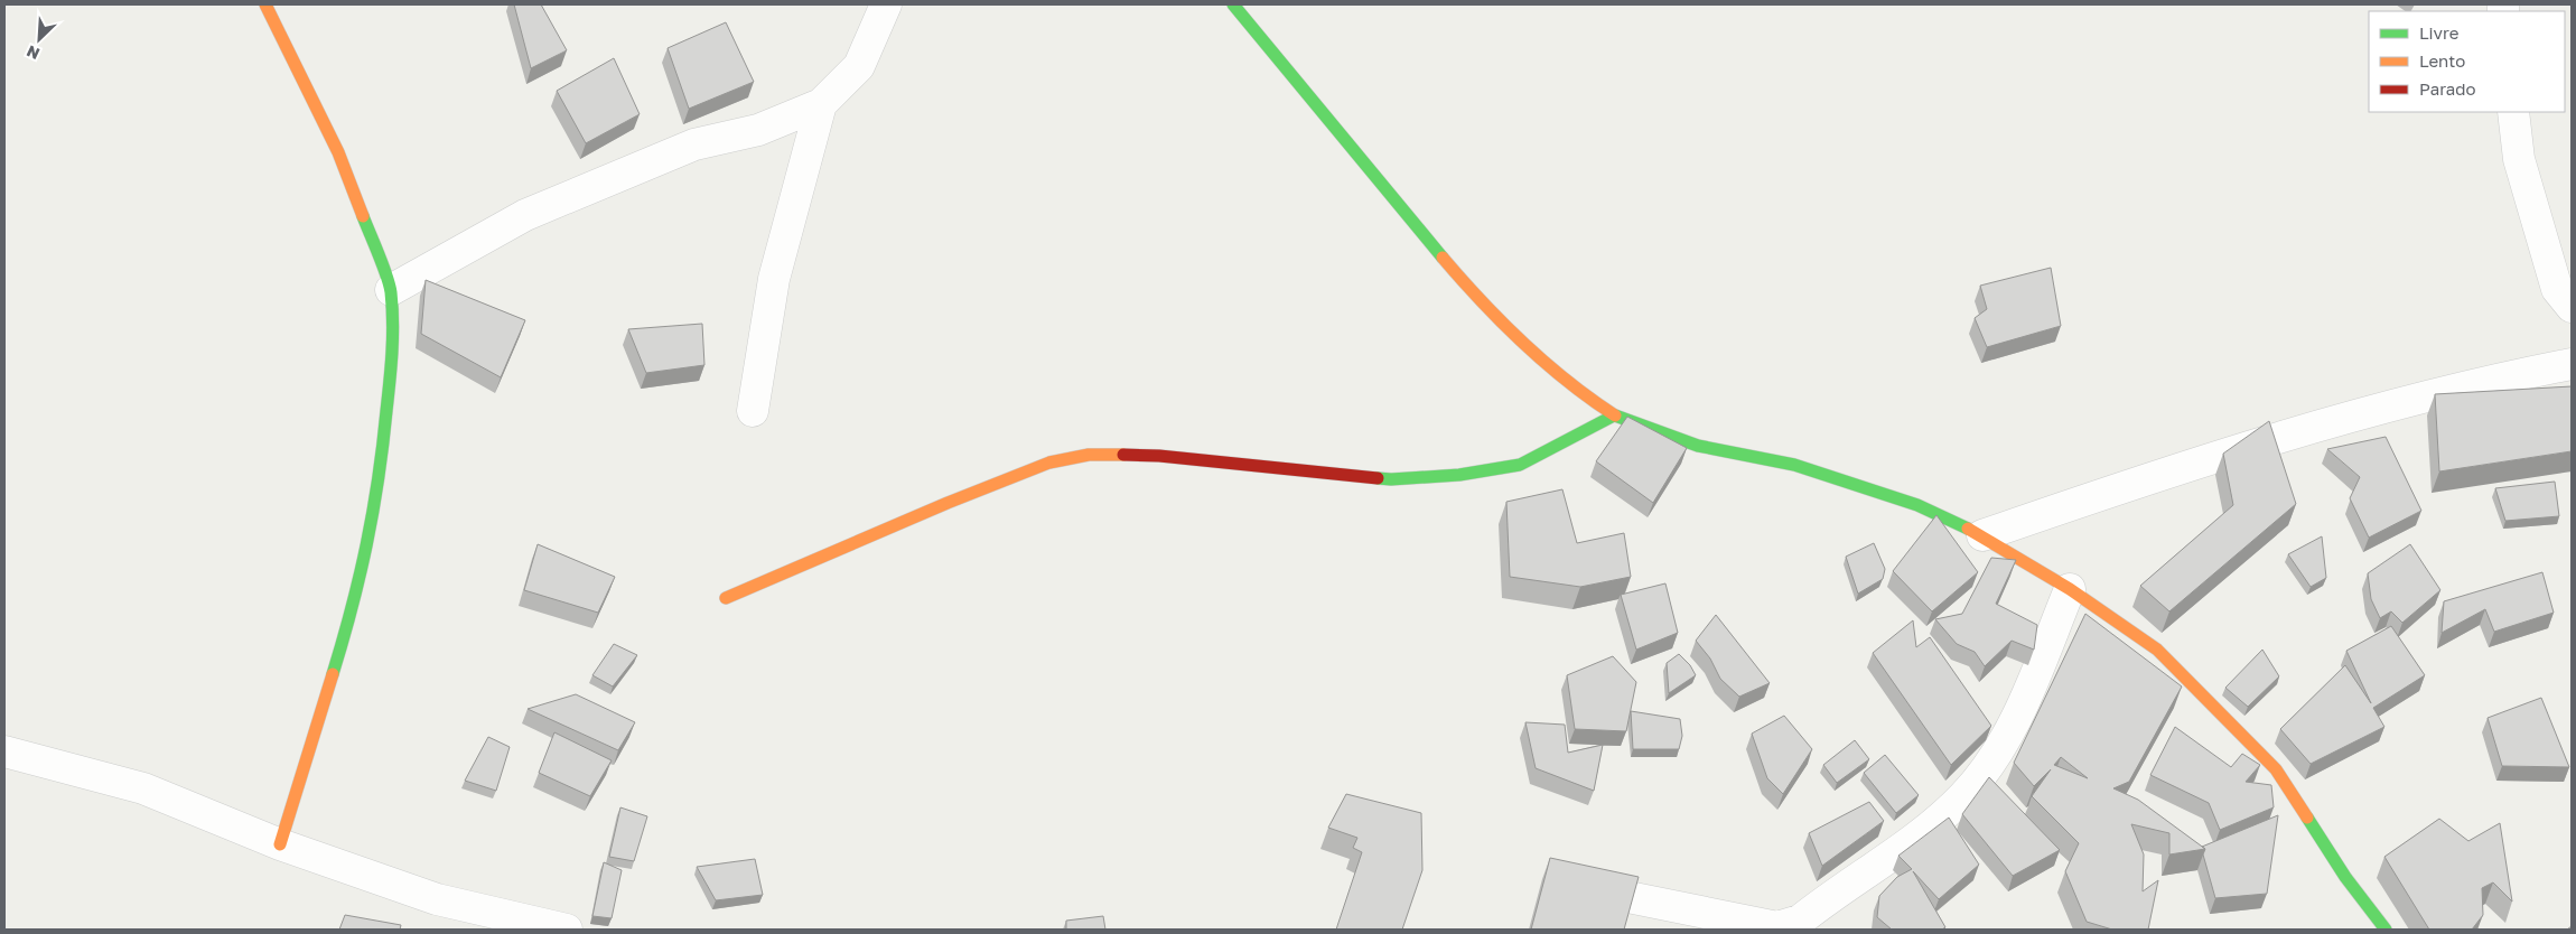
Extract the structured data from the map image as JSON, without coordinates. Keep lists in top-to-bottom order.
{
  "legend": ["Livre", "Lento", "Parado"],
  "north": "bottom left"
}
